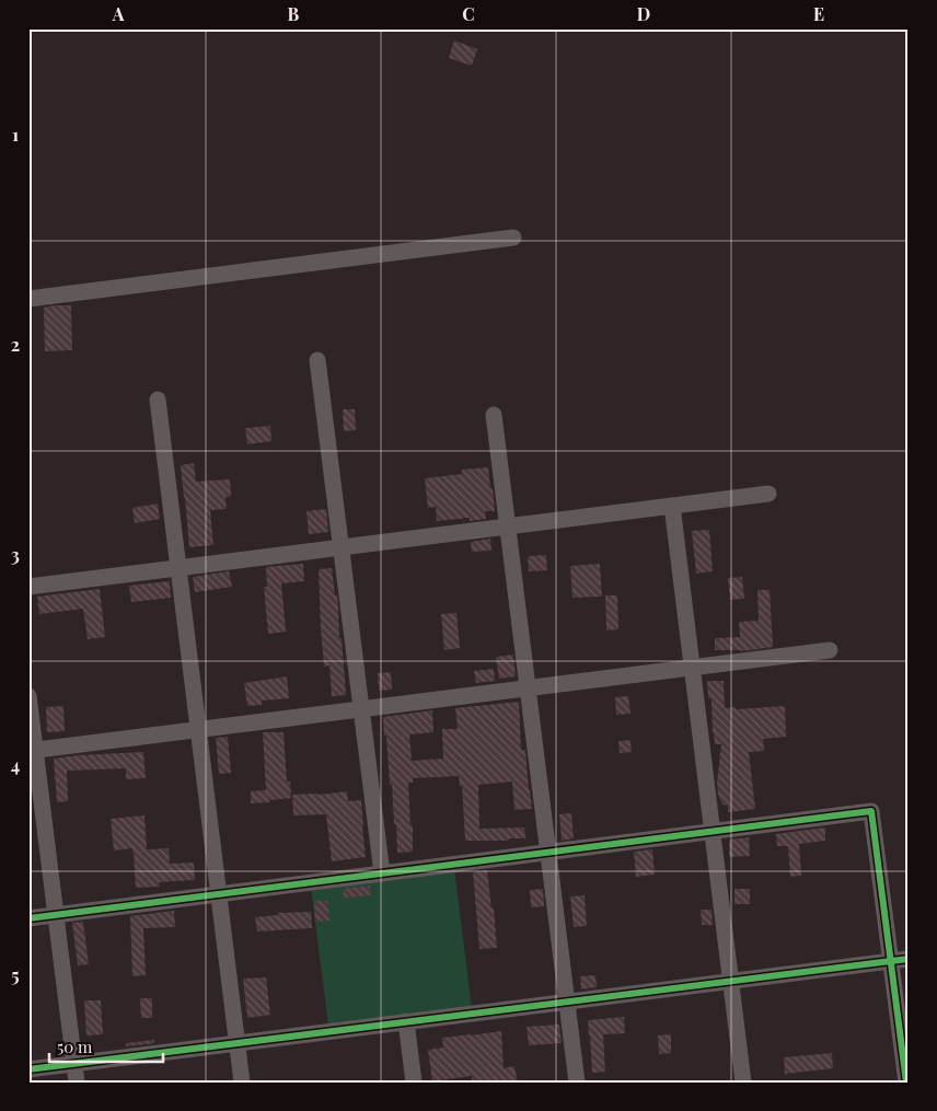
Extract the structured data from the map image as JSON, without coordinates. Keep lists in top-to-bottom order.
{
  "scale_bar": "50 m",
  "grid": {
    "columns": [
      "A",
      "B",
      "C",
      "D",
      "E"
    ],
    "rows": [
      "1",
      "2",
      "3",
      "4",
      "5"
    ]
  }
}
